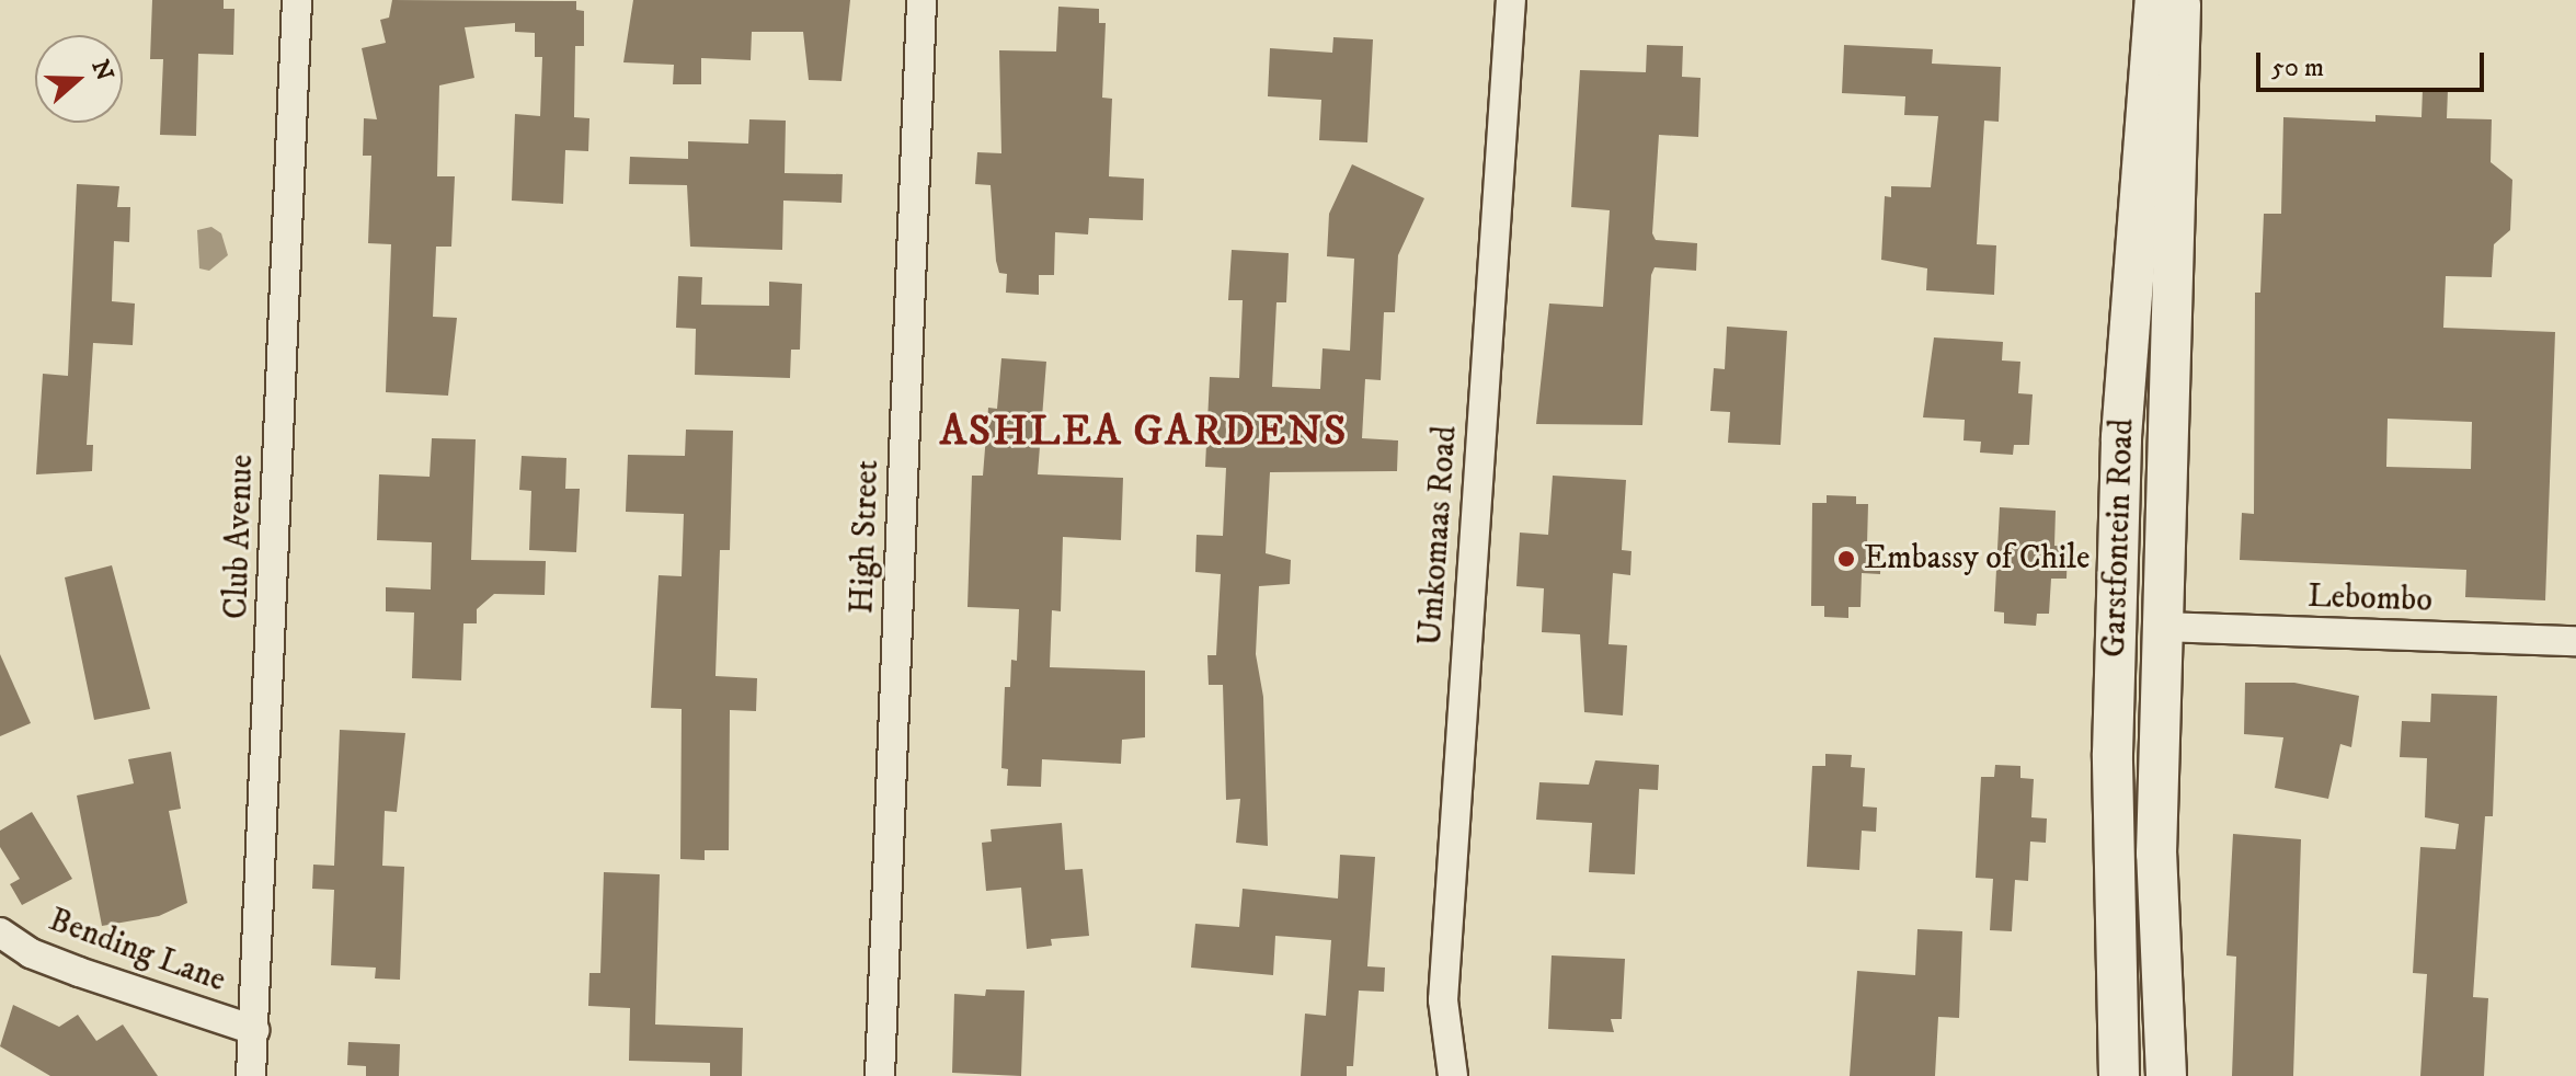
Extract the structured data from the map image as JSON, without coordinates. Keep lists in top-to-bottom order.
{
  "streets": {
    "main road": ["Garstfontein Road"],
    "street": [
      "Umkomaas Road",
      "Club Avenue",
      "High Street",
      "Lebombo",
      "Bending Lane"
    ]
  },
  "crossings": [
    ["Club Avenue", "Bending Lane"],
    ["Garstfontein Road", "Lebombo"]
  ],
  "districts": ["ASHLEA GARDENS"],
  "places": ["Embassy of Chile"],
  "scale_bar": "50 m",
  "north": "right"
}
